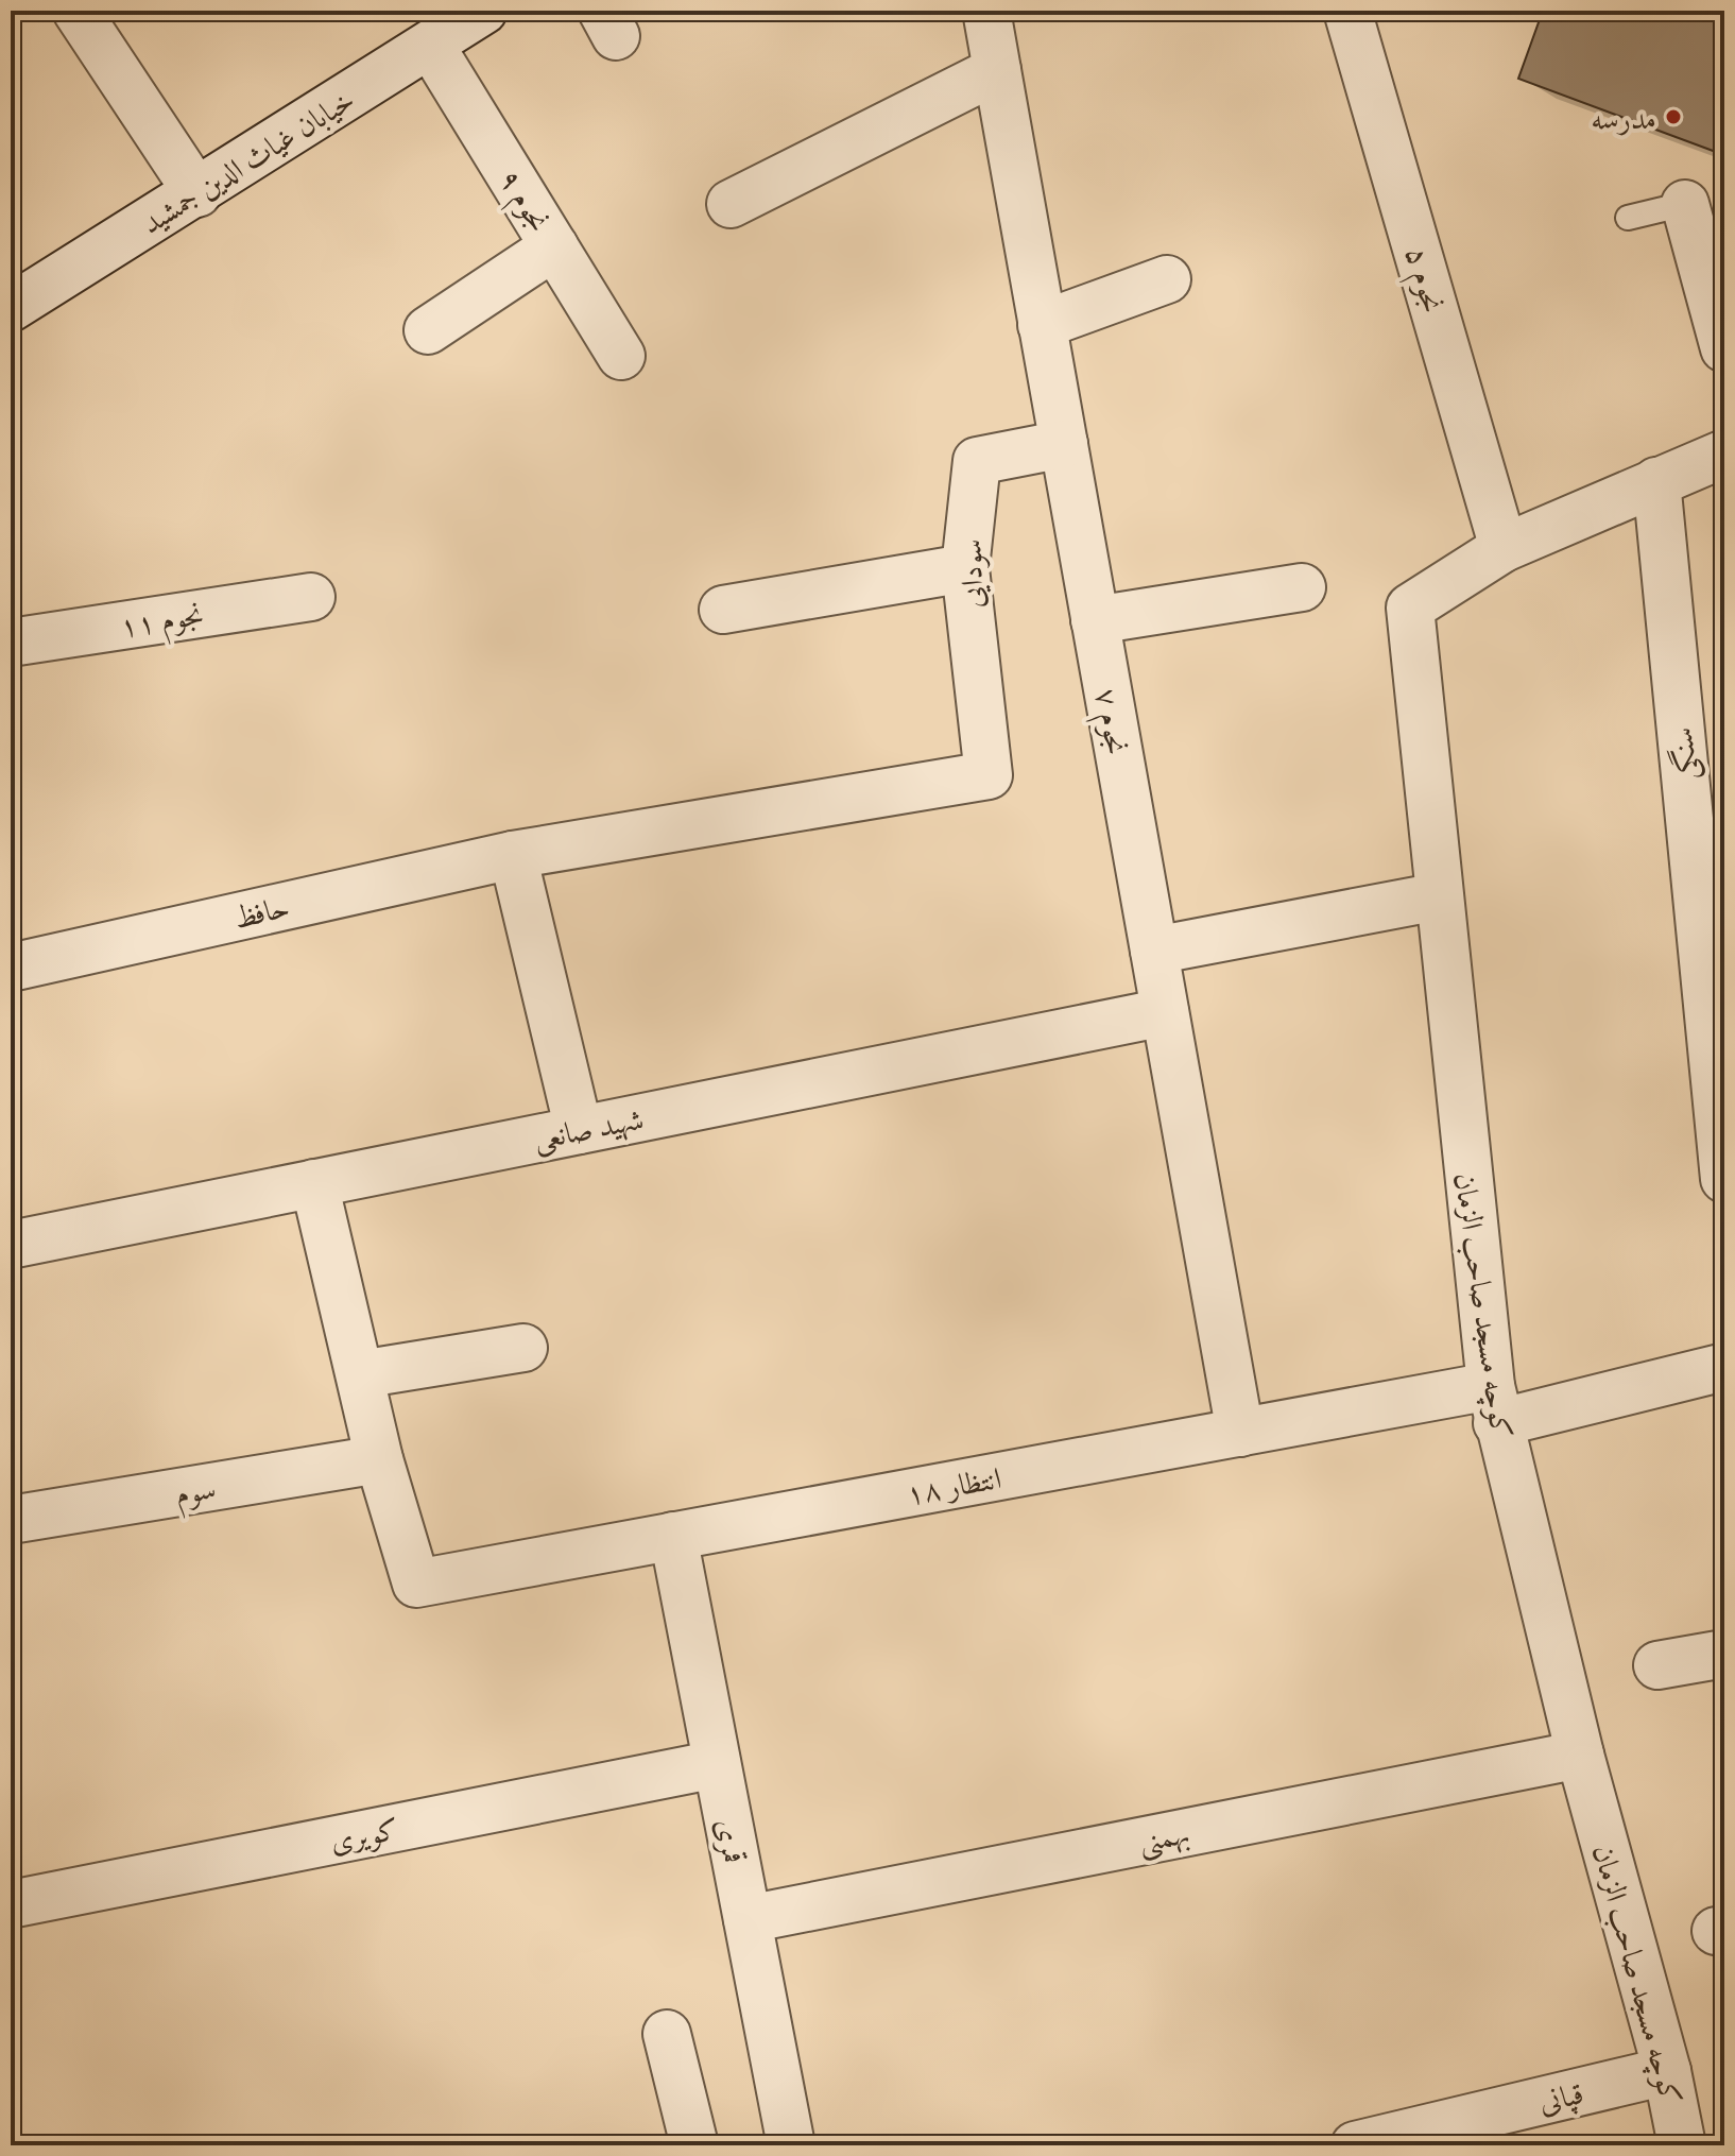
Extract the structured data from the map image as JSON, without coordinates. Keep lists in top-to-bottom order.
{
  "streets": {
    "street": [
      "خیابان غیاث الدین جمشید",
      "نجوم ۹",
      "نجوم ۵",
      "سودایی",
      "نجوم ۱۱",
      "نجوم ۷",
      "سنگی",
      "حافظ",
      "شهید صانعی",
      "کوچه مسجد صاحب الزمان",
      "انتظار ۱۸",
      "سوم",
      "کویری",
      "بهمنی",
      "قمری",
      "قپانی"
    ]
  },
  "crossings": [
    ["خیابان غیاث الدین جمشید", "نجوم ۹"],
    ["نجوم ۵", "کوچه مسجد صاحب الزمان"],
    ["سودایی", "نجوم ۷"],
    ["سودایی", "حافظ"],
    ["نجوم ۷", "شهید صانعی"],
    ["نجوم ۷", "انتظار ۱۸"],
    ["کوچه مسجد صاحب الزمان", "انتظار ۱۸"],
    ["کوچه مسجد صاحب الزمان", "بهمنی"],
    ["کوچه مسجد صاحب الزمان", "قپانی"],
    ["انتظار ۱۸", "سوم"],
    ["انتظار ۱۸", "قمری"],
    ["کویری", "قمری"],
    ["بهمنی", "قمری"]
  ],
  "places": ["مدرسه"]
}
